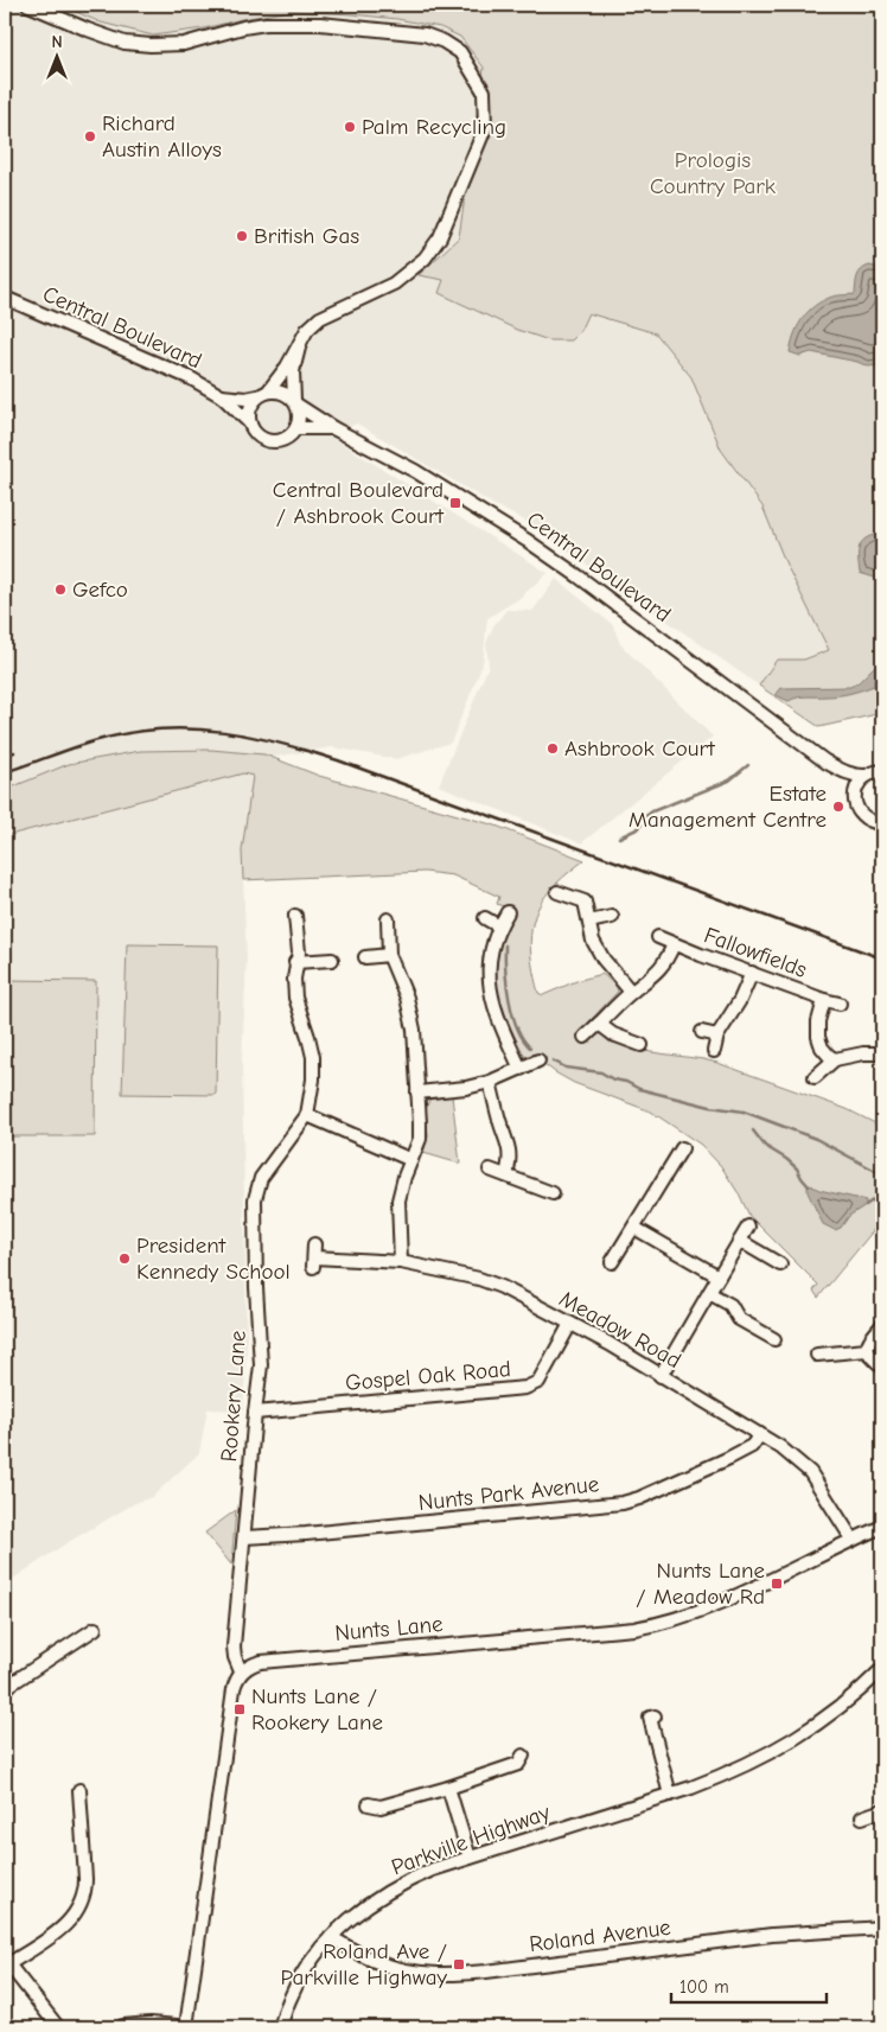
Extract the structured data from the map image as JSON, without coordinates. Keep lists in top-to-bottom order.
{
  "streets": {
    "street": [
      "Central Boulevard",
      "Fallowfields",
      "Meadow Road",
      "Gospel Oak Road",
      "Rookery Lane",
      "Nunts Park Avenue",
      "Nunts Lane",
      "Parkville Highway",
      "Roland Avenue"
    ]
  },
  "crossings": [
    ["Meadow Road", "Gospel Oak Road"],
    ["Meadow Road", "Nunts Park Avenue"],
    ["Meadow Road", "Nunts Lane"],
    ["Gospel Oak Road", "Rookery Lane"],
    ["Rookery Lane", "Nunts Park Avenue"],
    ["Rookery Lane", "Nunts Lane"],
    ["Parkville Highway", "Roland Avenue"]
  ],
  "parks": ["Prologis Country Park"],
  "places": {
    "other": [
      "Palm Recycling",
      "Richard Austin Alloys",
      "British Gas",
      "Gefco",
      "Ashbrook Court",
      "Estate Management Centre",
      "President Kennedy School"
    ],
    "transit": [
      "Central Boulevard / Ashbrook Court",
      "Nunts Lane / Meadow Rd",
      "Nunts Lane / Rookery Lane",
      "Roland Ave / Parkville Highway"
    ]
  },
  "scale_bar": "100 m",
  "north": "top"
}
